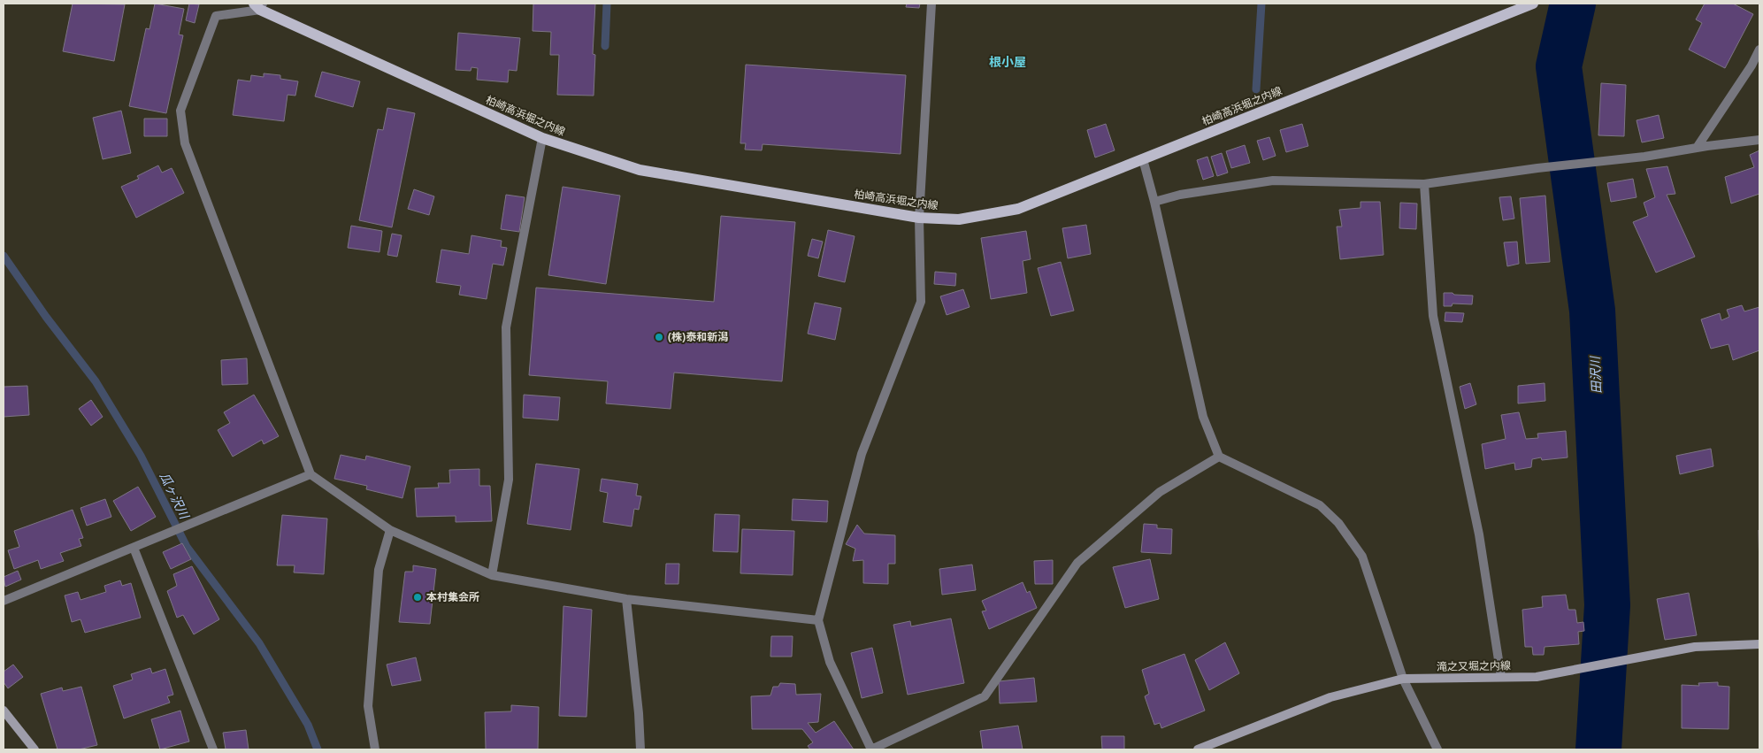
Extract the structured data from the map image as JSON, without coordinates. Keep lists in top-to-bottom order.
{
  "streets": {
    "main road": ["柏崎高浜堀之内線", "滝之又堀之内線"]
  },
  "districts": ["根小屋"],
  "water": ["田沢川", "瓜ヶ沢川"],
  "places": ["(株)泰和新潟", "本村集会所"]
}
